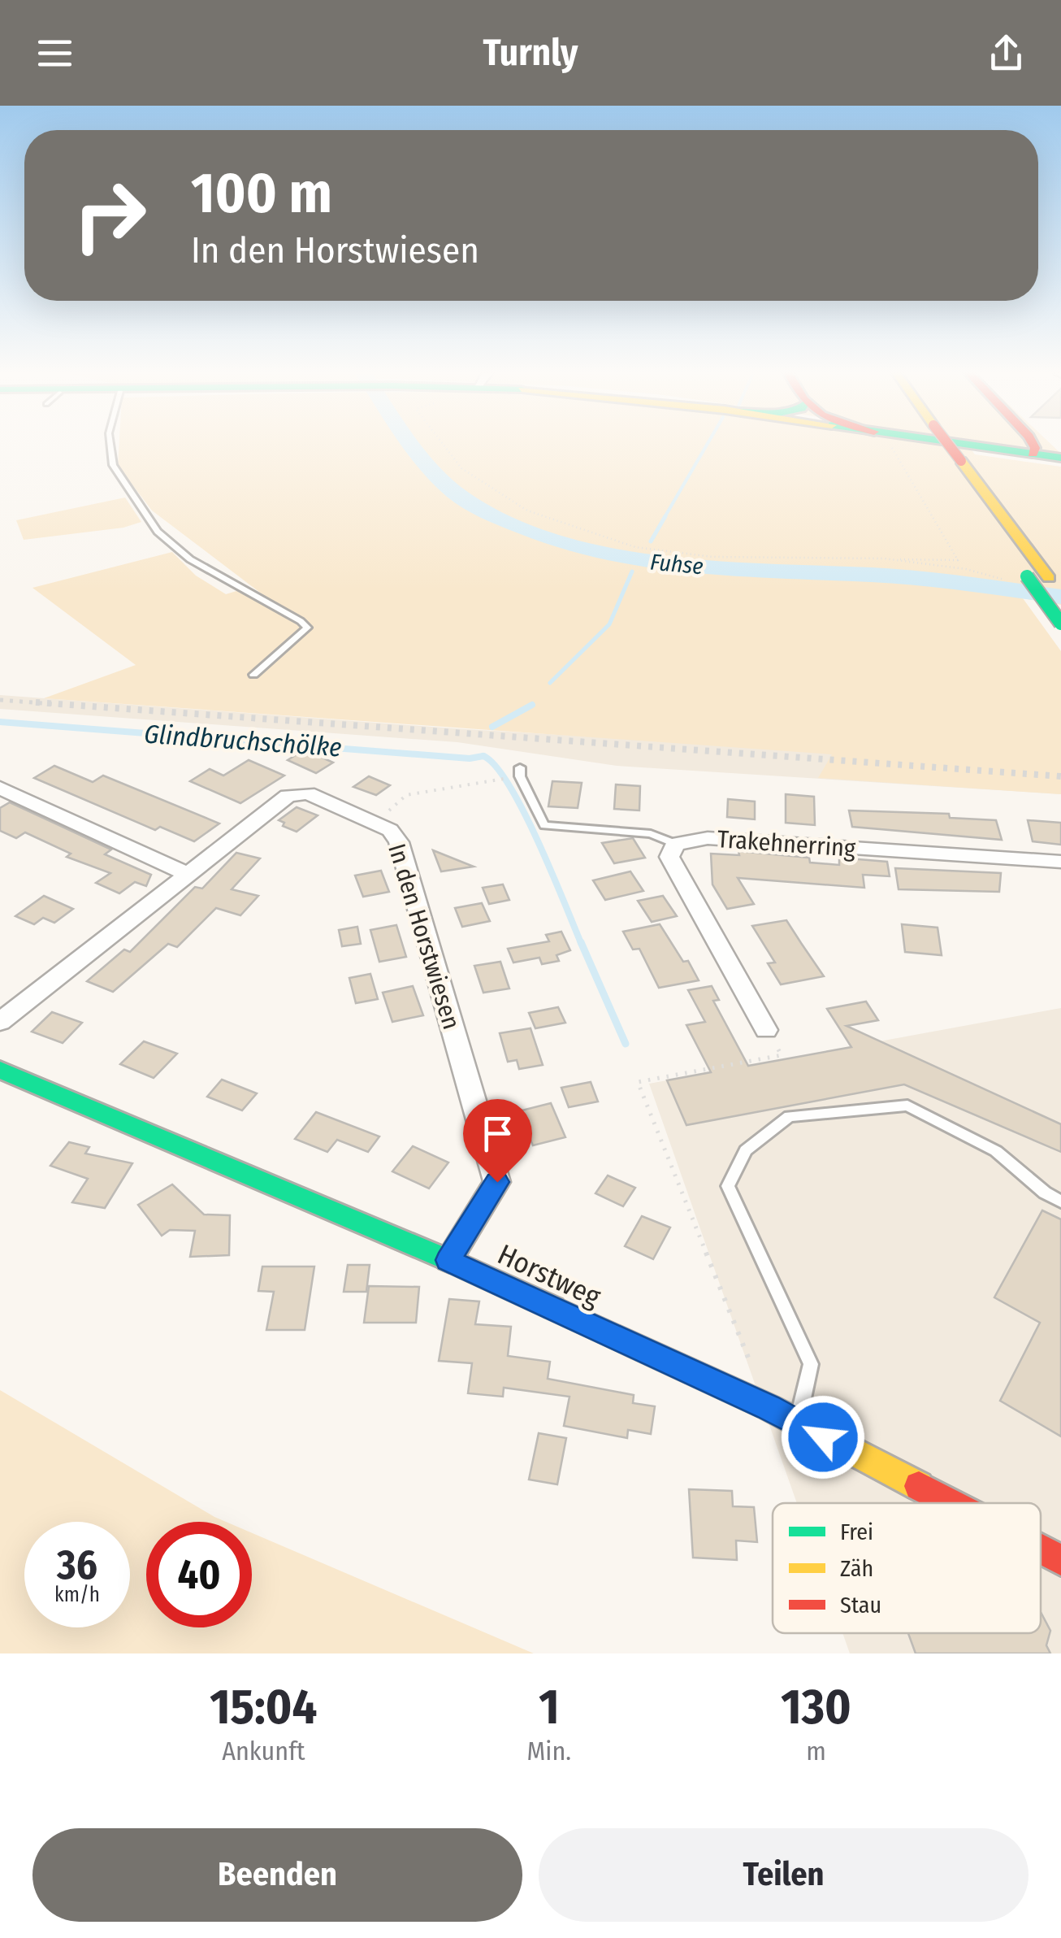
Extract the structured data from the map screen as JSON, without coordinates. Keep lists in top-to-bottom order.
{
  "streets": {
    "main road": ["Horstweg"],
    "street": ["Trakehnerring", "In den Horstwiesen"]
  },
  "crossings": [
    ["In den Horstwiesen", "Horstweg"]
  ],
  "water": ["Fuhse", "Glindbruchschölke"],
  "legend": ["Frei", "Zäh", "Stau"],
  "page": {
    "header": "Turnly",
    "turn": ["100 m", "In den Horstwiesen"],
    "speed": "36 km/h",
    "limit": "40",
    "eta": [
      "15:04",
      "Ankunft",
      "1",
      "Min.",
      "130",
      "m"
    ],
    "buttons": ["Beenden", "Teilen"]
  }
}
